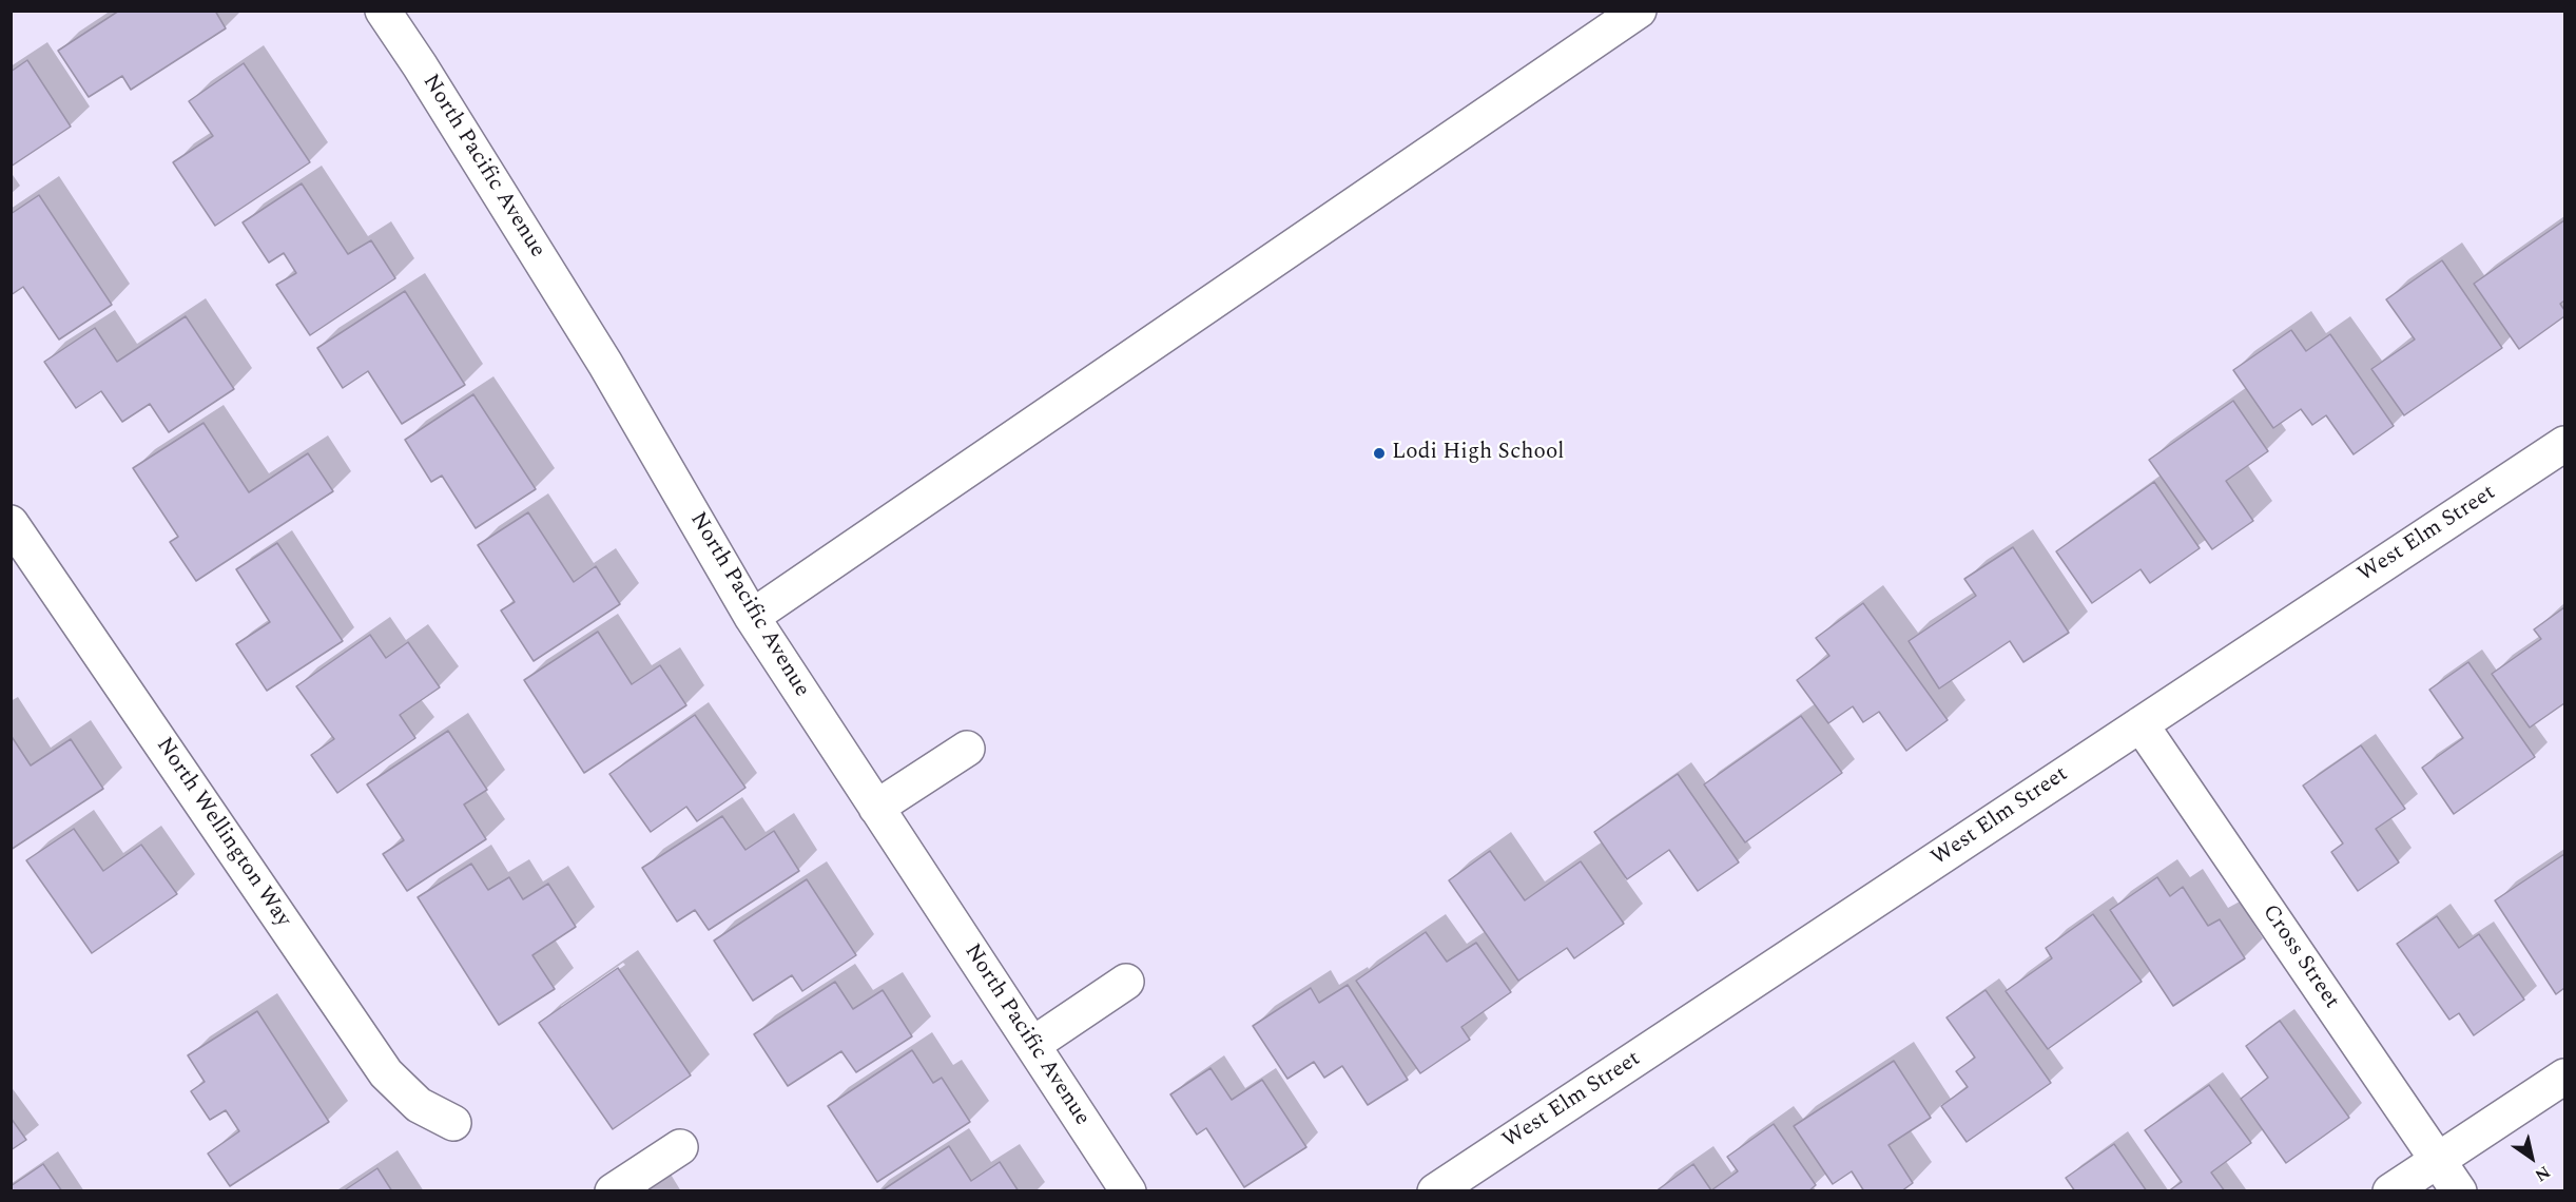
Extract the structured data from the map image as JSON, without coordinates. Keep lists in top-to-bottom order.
{
  "streets": {
    "street": [
      "North Pacific Avenue",
      "West Elm Street",
      "North Wellington Way",
      "Cross Street"
    ]
  },
  "crossings": [
    ["West Elm Street", "Cross Street"]
  ],
  "places": ["Lodi High School"],
  "north": "bottom right"
}
